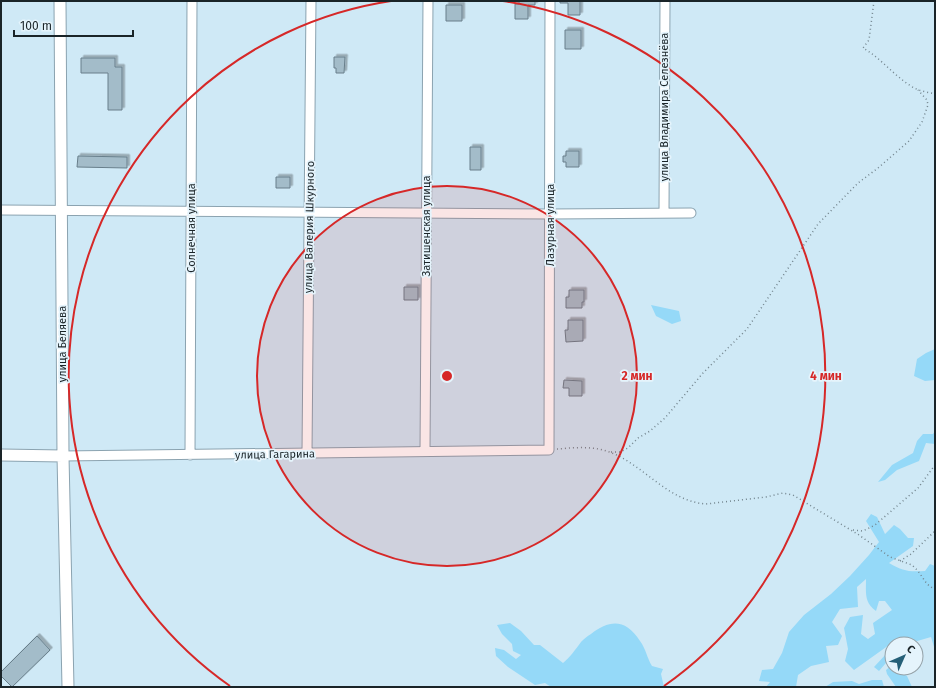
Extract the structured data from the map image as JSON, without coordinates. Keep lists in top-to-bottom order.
{
  "streets": {
    "street": [
      "улица Владимира Селезнёва",
      "Лазурная улица",
      "Затишенская улица",
      "улица Валерия Шкурного",
      "Солнечная улица",
      "улица Беляева",
      "улица Гагарина"
    ]
  },
  "crossings": [
    ["Лазурная улица", "улица Гагарина"],
    ["Затишенская улица", "улица Гагарина"],
    ["улица Валерия Шкурного", "улица Гагарина"],
    ["Солнечная улица", "улица Гагарина"],
    ["улица Беляева", "улица Гагарина"]
  ],
  "scale_bar": "100 m",
  "north": "top right",
  "rings": ["2 мин", "4 мин"]
}
